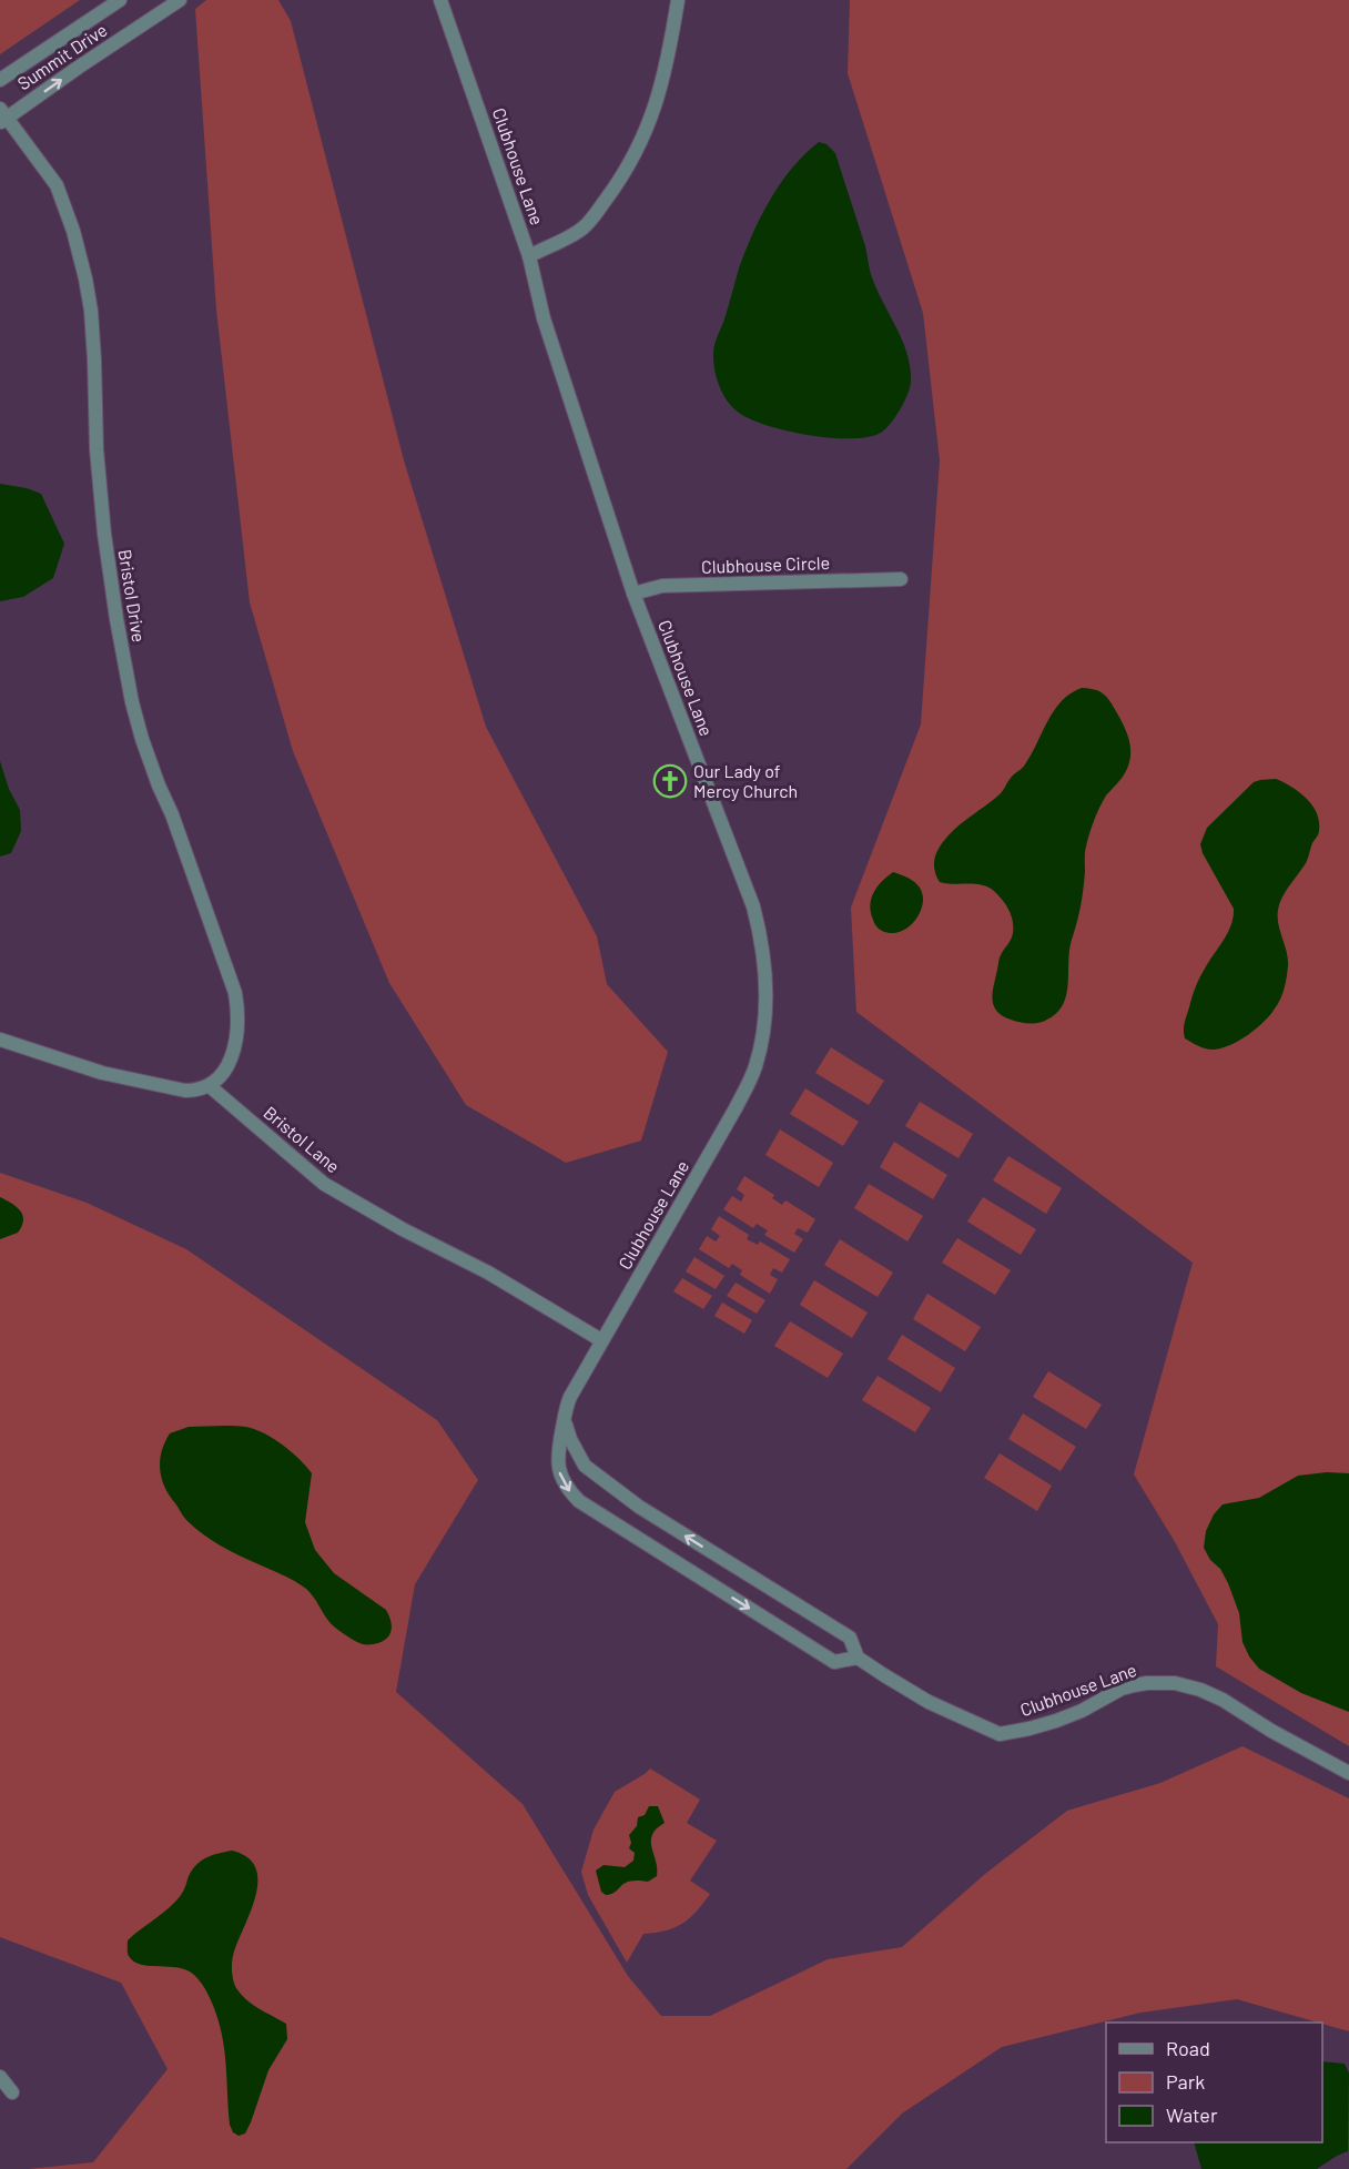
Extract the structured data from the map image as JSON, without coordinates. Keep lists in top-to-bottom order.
{
  "streets": {
    "street": [
      "Summit Drive",
      "Clubhouse Lane",
      "Clubhouse Circle",
      "Bristol Drive",
      "Bristol Lane"
    ]
  },
  "crossings": [
    ["Summit Drive", "Bristol Drive"],
    ["Clubhouse Lane", "Clubhouse Circle"],
    ["Clubhouse Lane", "Bristol Lane"],
    ["Bristol Drive", "Bristol Lane"]
  ],
  "places": {
    "church": ["Our Lady of Mercy Church"]
  },
  "legend": ["Road", "Park", "Water"]
}
